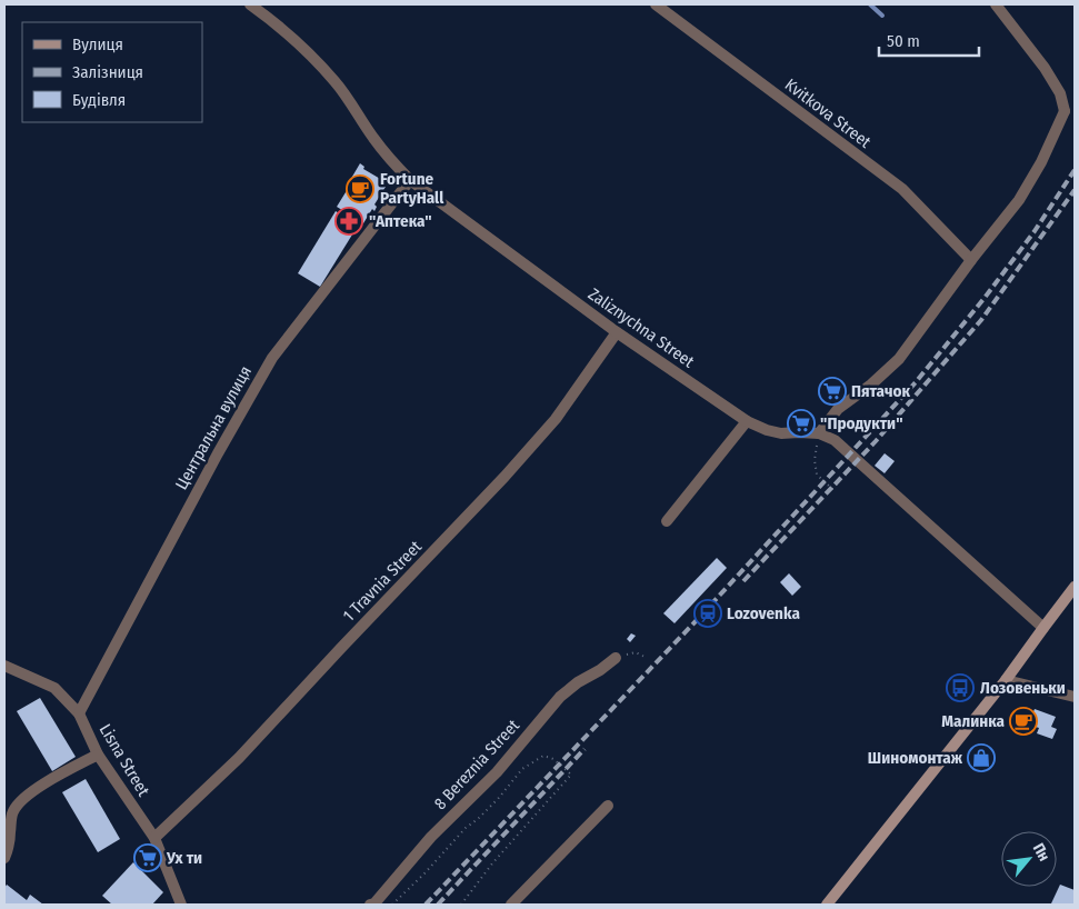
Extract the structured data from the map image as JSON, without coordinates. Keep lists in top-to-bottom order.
{
  "streets": {
    "street": [
      "Kvitkova Street",
      "Zaliznychna Street",
      "Центральна вулиця",
      "1 Travnia Street",
      "Lisna Street",
      "8 Bereznia Street"
    ]
  },
  "crossings": [
    ["Zaliznychna Street", "Центральна вулиця"],
    ["Zaliznychna Street", "1 Travnia Street"],
    ["Центральна вулиця", "Lisna Street"],
    ["1 Travnia Street", "Lisna Street"]
  ],
  "places": {
    "cafe": ["Fortune PartyHall", "Малинка"],
    "pharmacy": ["\"Аптека\""],
    "supermarket": ["Пятачок", "\"Продукти\"", "Ух ти"],
    "station": ["Lozovenka"],
    "bus stop": ["Лозовеньки"],
    "shop": ["Шиномонтаж"]
  },
  "legend": ["Вулиця", "Залізниця", "Будівля"],
  "scale_bar": "50 m",
  "north": "top right"
}
